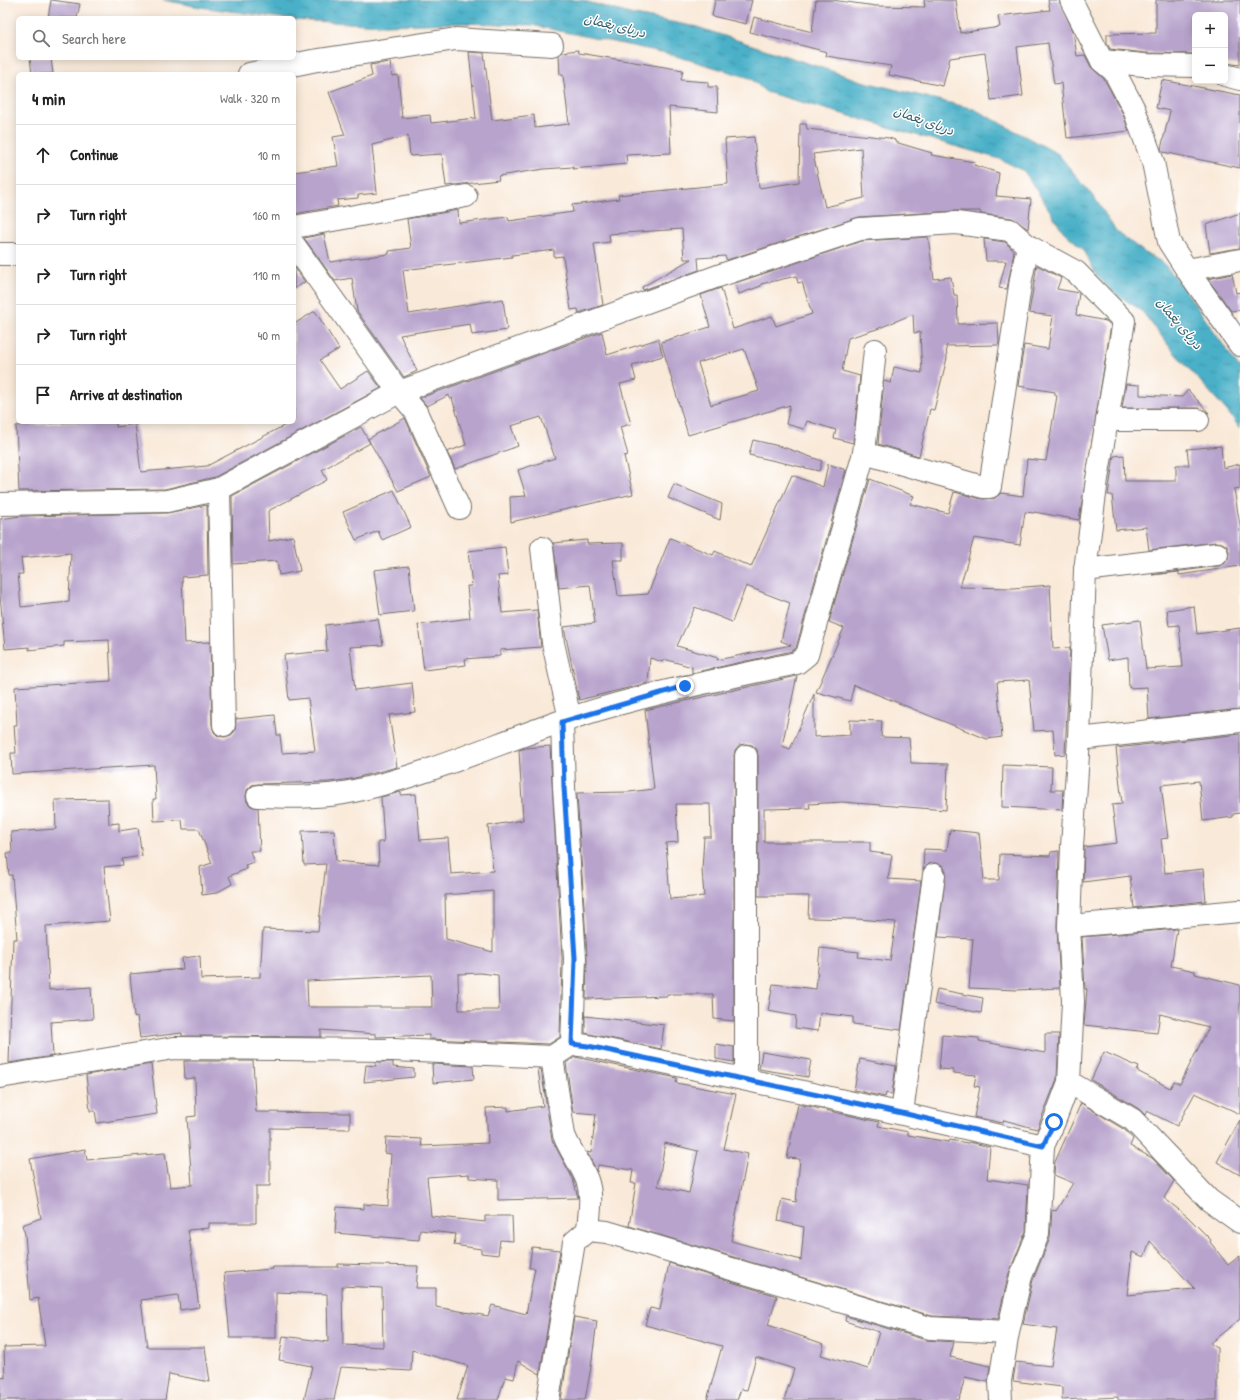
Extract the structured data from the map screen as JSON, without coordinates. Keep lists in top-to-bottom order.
{
  "water": ["دریای پغمان"],
  "page": {
    "map_buttons": ["+", "−"],
    "search": "Search here",
    "heading": ["4 min", "Walk · 320 m"],
    "list": [
      ["Continue", "10 m"],
      ["Turn right", "160 m"],
      ["Turn right", "110 m"],
      ["Turn right", "40 m"],
      "Arrive at destination"
    ]
  }
}
